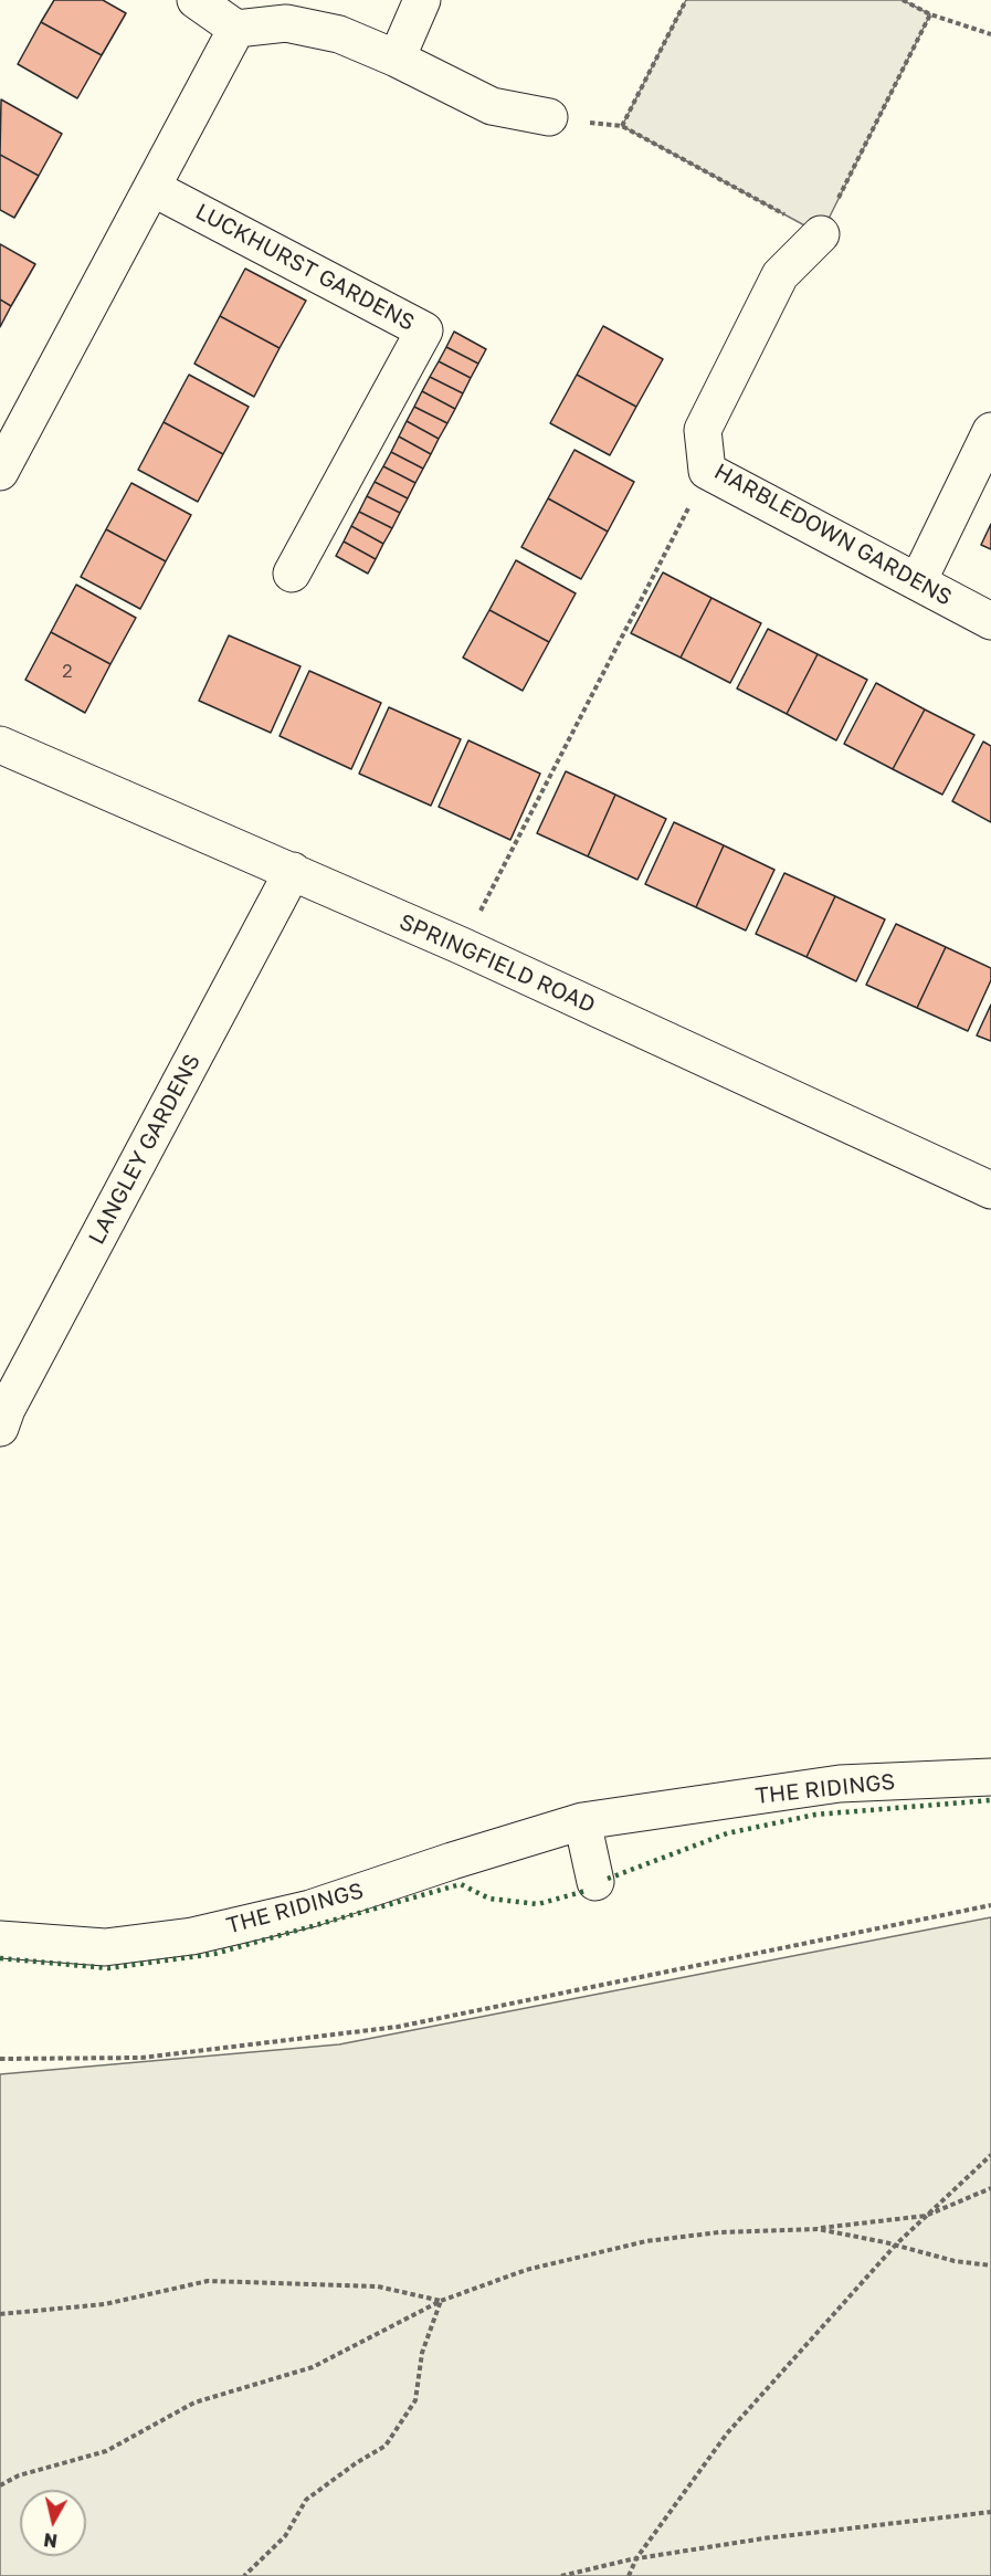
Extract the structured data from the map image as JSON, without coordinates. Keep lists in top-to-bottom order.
{
  "streets": {
    "street": [
      "LUCKHURST GARDENS",
      "HARBLEDOWN GARDENS",
      "SPRINGFIELD ROAD",
      "LANGLEY GARDENS",
      "THE RIDINGS"
    ]
  },
  "crossings": [
    ["SPRINGFIELD ROAD", "LANGLEY GARDENS"]
  ],
  "house_numbers": ["2"],
  "north": "bottom"
}
